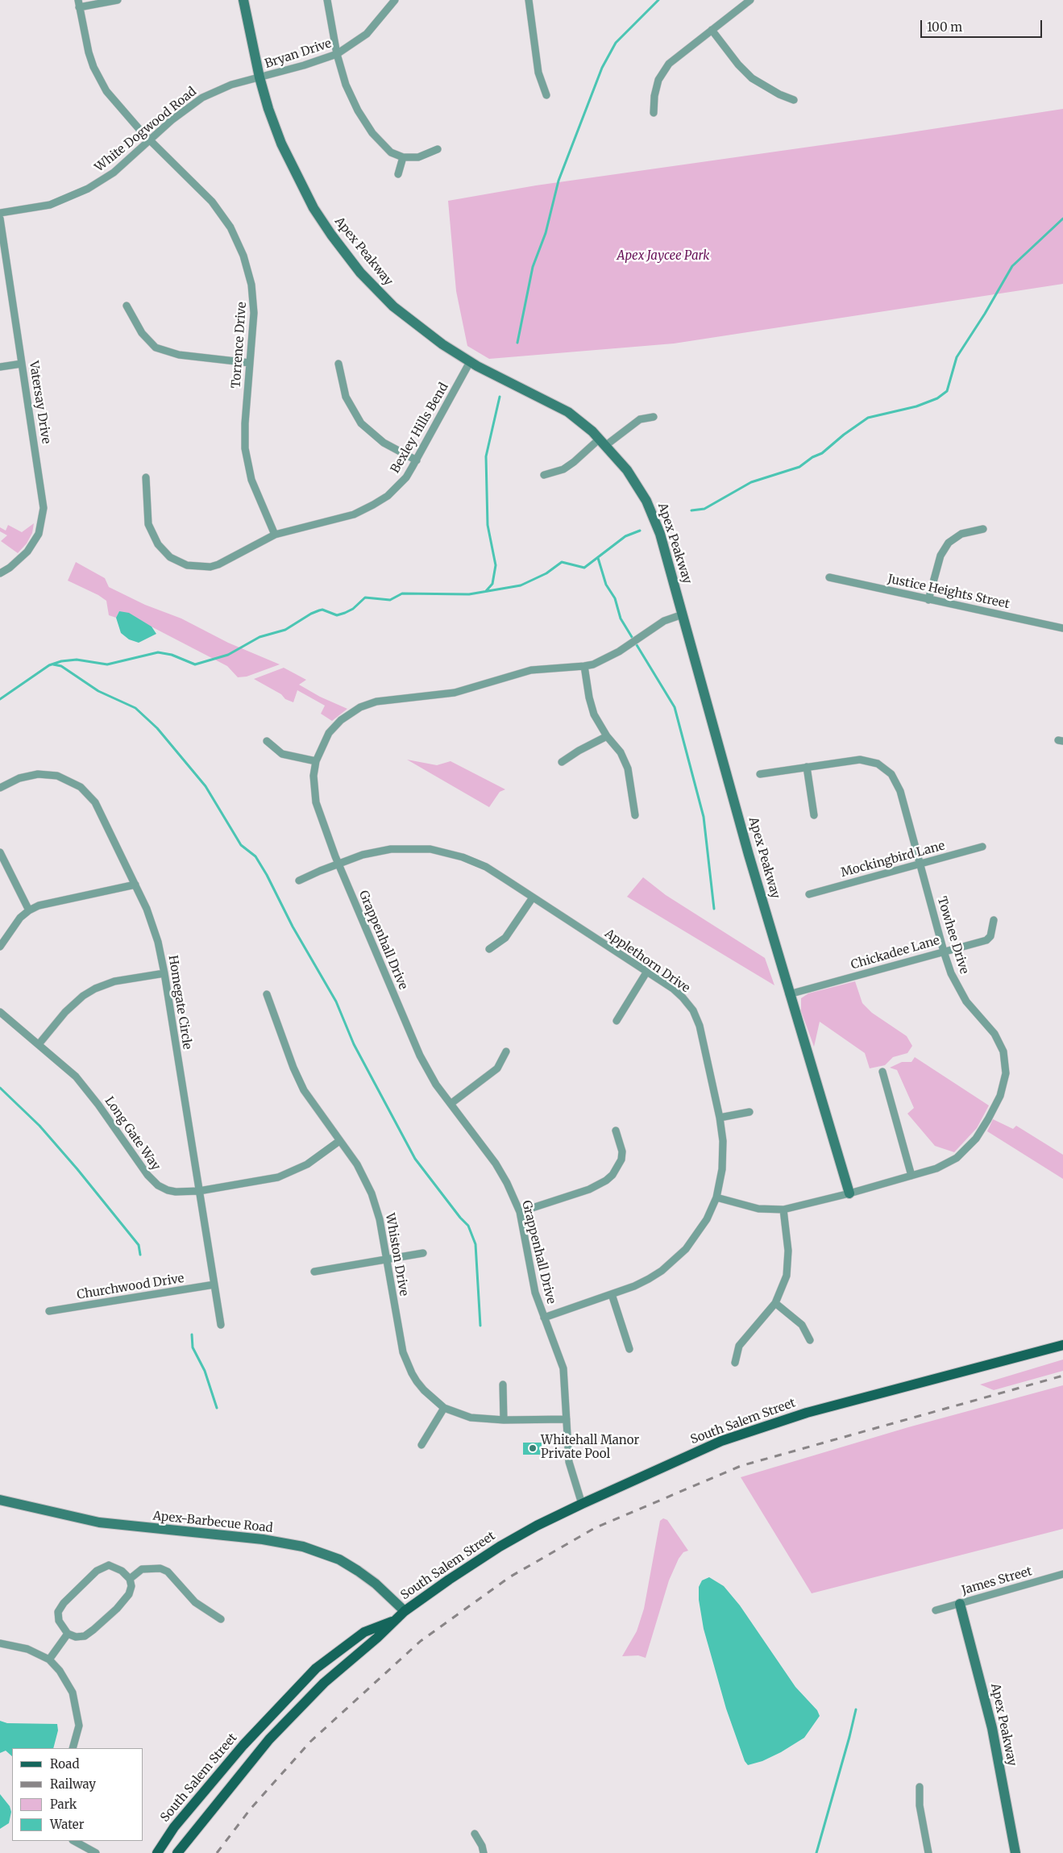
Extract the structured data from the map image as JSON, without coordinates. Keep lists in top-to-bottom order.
{
  "streets": {
    "main road": ["Apex Peakway", "South Salem Street", "Apex-Barbecue Road"],
    "street": [
      "Bryan Drive",
      "White Dogwood Road",
      "Torrence Drive",
      "Vatersay Drive",
      "Bexley Hills Bend",
      "Justice Heights Street",
      "Mockingbird Lane",
      "Towhee Drive",
      "Grappenhall Drive",
      "Chickadee Lane",
      "Applethorn Drive",
      "Homegate Circle",
      "Long Gate Way",
      "Whiston Drive",
      "Churchwood Drive",
      "James Street"
    ]
  },
  "crossings": [
    ["Bryan Drive", "White Dogwood Road"],
    ["Bryan Drive", "Apex Peakway"],
    ["White Dogwood Road", "Apex Peakway"],
    ["White Dogwood Road", "Torrence Drive"],
    ["Apex Peakway", "Bexley Hills Bend"],
    ["Apex Peakway", "Towhee Drive"],
    ["Apex Peakway", "Grappenhall Drive"],
    ["Apex Peakway", "Chickadee Lane"],
    ["Apex Peakway", "James Street"],
    ["Torrence Drive", "Bexley Hills Bend"],
    ["Mockingbird Lane", "Towhee Drive"],
    ["Towhee Drive", "Chickadee Lane"],
    ["Towhee Drive", "Applethorn Drive"],
    ["Grappenhall Drive", "Applethorn Drive"],
    ["Grappenhall Drive", "Whiston Drive"],
    ["Grappenhall Drive", "South Salem Street"],
    ["Homegate Circle", "Long Gate Way"],
    ["Homegate Circle", "Churchwood Drive"],
    ["Long Gate Way", "Whiston Drive"],
    ["South Salem Street", "Apex-Barbecue Road"]
  ],
  "parks": ["Apex Jaycee Park"],
  "places": ["Whitehall Manor Private Pool"],
  "legend": [
    "Road",
    "Railway",
    "Park",
    "Water"
  ],
  "scale_bar": "100 m"
}
